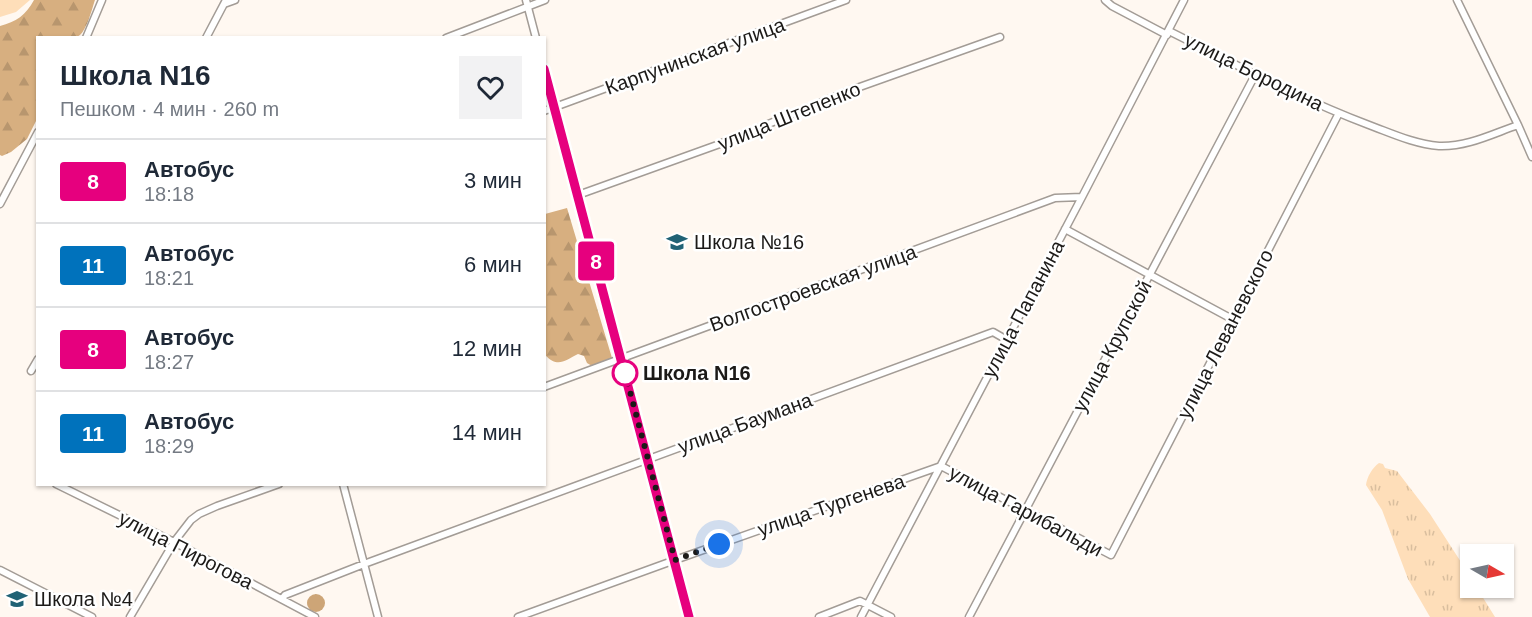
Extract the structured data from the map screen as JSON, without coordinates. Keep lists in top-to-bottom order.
{
  "streets": {
    "street": [
      "Карпунинская улица",
      "улица Бородина",
      "улица Штепенко",
      "Волгостроевская улица",
      "улица Папанина",
      "улица Леваневского",
      "улица Крупской",
      "улица Баумана",
      "улица Тургенева",
      "улица Гарибальди",
      "улица Пирогова"
    ]
  },
  "crossings": [
    ["улица Бородина", "улица Папанина"],
    ["улица Бородина", "улица Леваневского"],
    ["улица Бородина", "улица Крупской"],
    ["Волгостроевская улица", "улица Папанина"],
    ["улица Папанина", "улица Баумана"],
    ["улица Папанина", "улица Тургенева"],
    ["улица Папанина", "улица Гарибальди"],
    ["улица Леваневского", "улица Гарибальди"],
    ["улица Крупской", "улица Гарибальди"],
    ["улица Баумана", "улица Пирогова"],
    ["улица Тургенева", "улица Гарибальди"]
  ],
  "places": {
    "school or university": ["Школа №16", "Школа №4"],
    "other": ["Школа N16"]
  },
  "lines": ["bus line 8"],
  "north": "right",
  "page": {
    "on_map": "8",
    "heading": ["Школа N16", "Пешком · 4 мин · 260 m"],
    "list": [
      {
        "mark": "8",
        "name": "Автобус",
        "note": "18:18",
        "value": "3 мин"
      },
      {
        "mark": "11",
        "name": "Автобус",
        "note": "18:21",
        "value": "6 мин"
      },
      {
        "mark": "8",
        "name": "Автобус",
        "note": "18:27",
        "value": "12 мин"
      },
      {
        "mark": "11",
        "name": "Автобус",
        "note": "18:29",
        "value": "14 мин"
      }
    ]
  }
}
